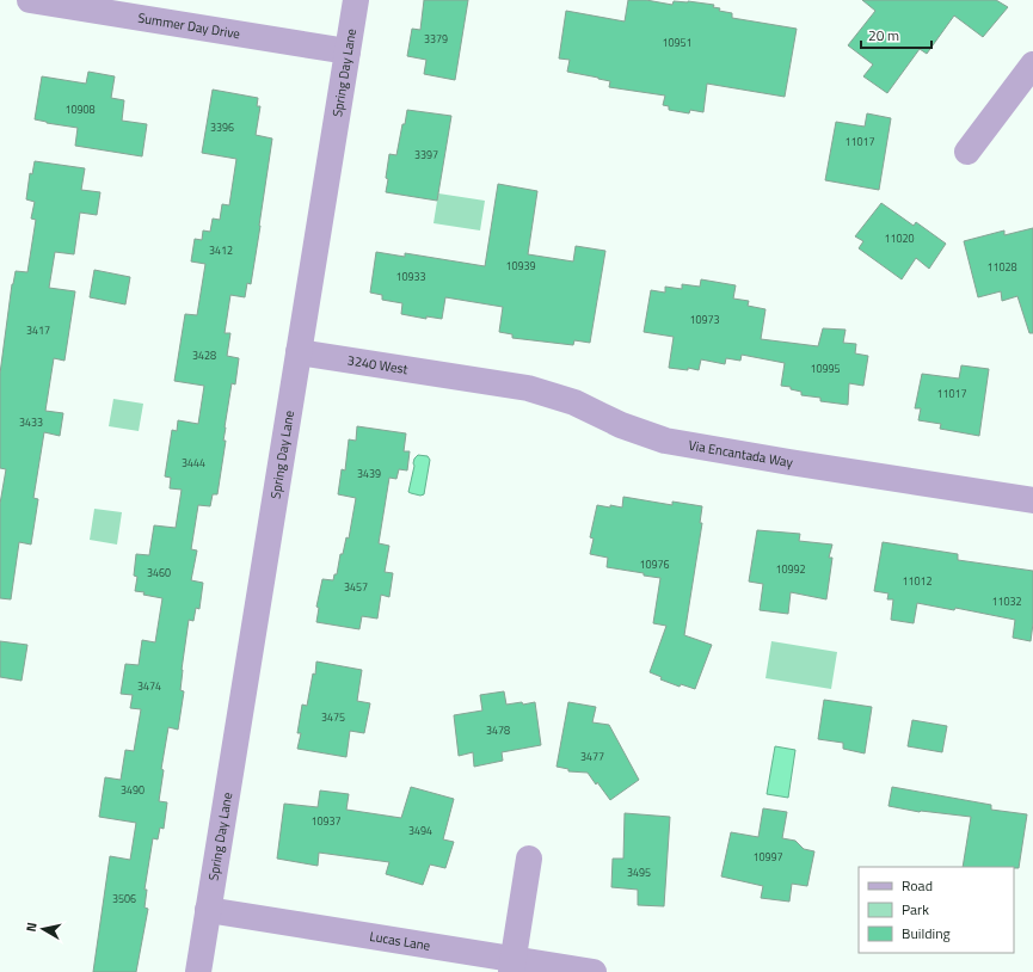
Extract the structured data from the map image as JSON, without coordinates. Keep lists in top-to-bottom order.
{
  "streets": {
    "street": [
      "Summer Day Drive",
      "Spring Day Lane",
      "3240 West",
      "Via Encantada Way",
      "Lucas Lane"
    ]
  },
  "crossings": [
    ["Summer Day Drive", "Spring Day Lane"],
    ["Spring Day Lane", "3240 West"],
    ["Spring Day Lane", "Lucas Lane"],
    ["3240 West", "Via Encantada Way"]
  ],
  "house_numbers": [
    "3379",
    "10951",
    "10908",
    "3396",
    "11017",
    "3397",
    "11020",
    "3412",
    "10939",
    "11028",
    "10933",
    "10973",
    "3417",
    "3428",
    "10995",
    "11017",
    "3433",
    "3444",
    "3439",
    "10976",
    "10992",
    "3460",
    "11012",
    "3457",
    "11032",
    "3474",
    "3475",
    "3478",
    "3477",
    "3490",
    "10937",
    "3494",
    "10997",
    "3495",
    "3506"
  ],
  "legend": ["Road", "Park", "Building"],
  "scale_bar": "20 m",
  "north": "left"
}
